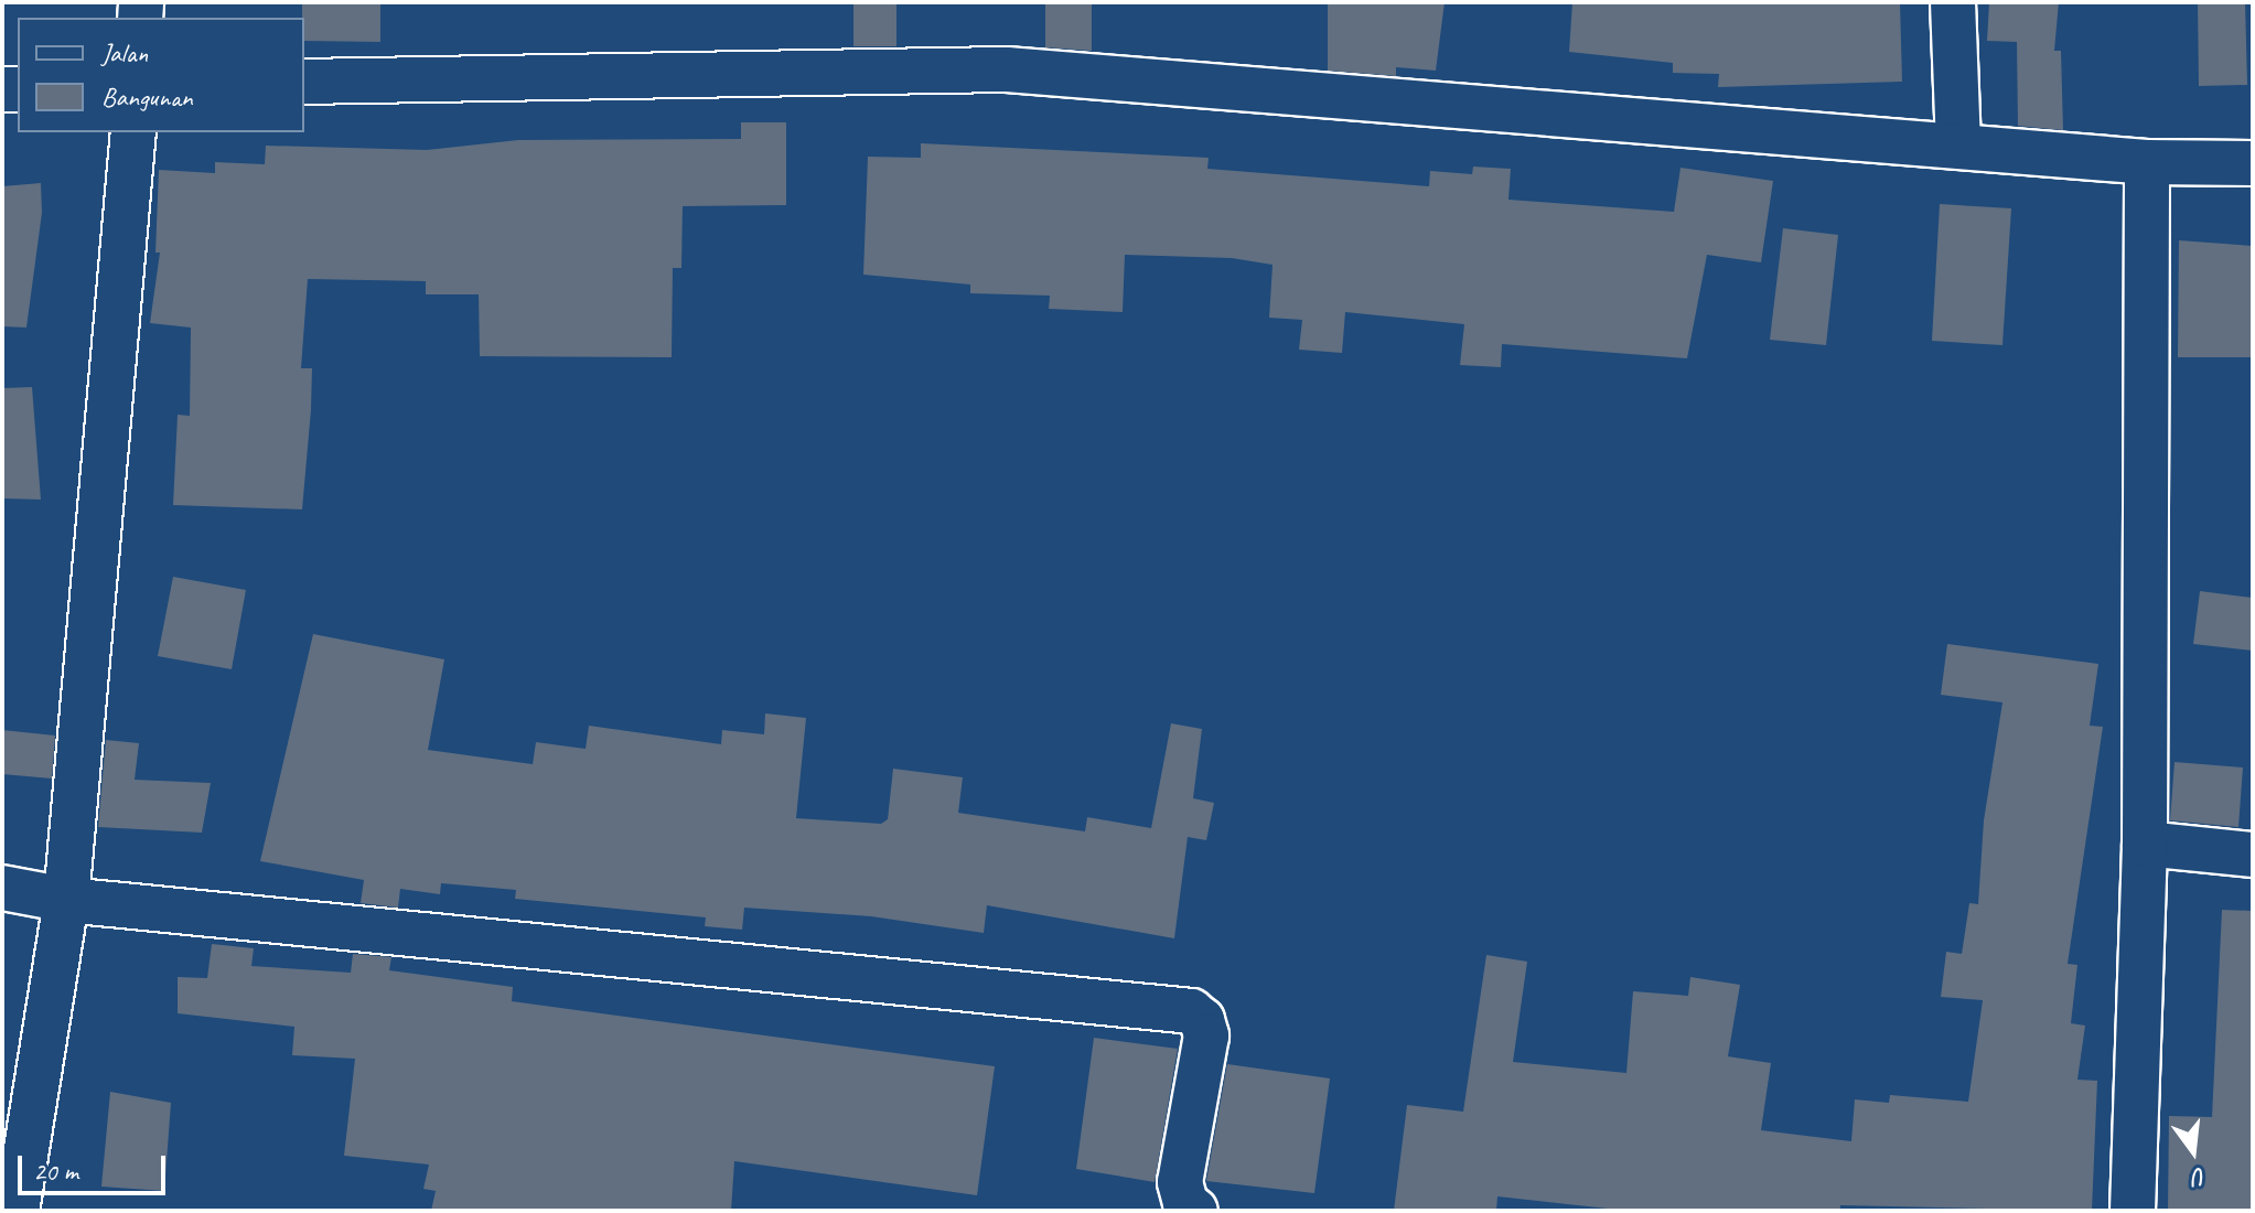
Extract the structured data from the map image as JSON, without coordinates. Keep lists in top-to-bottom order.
{
  "legend": ["Jalan", "Bangunan"],
  "scale_bar": "20 m",
  "north": "bottom"
}
